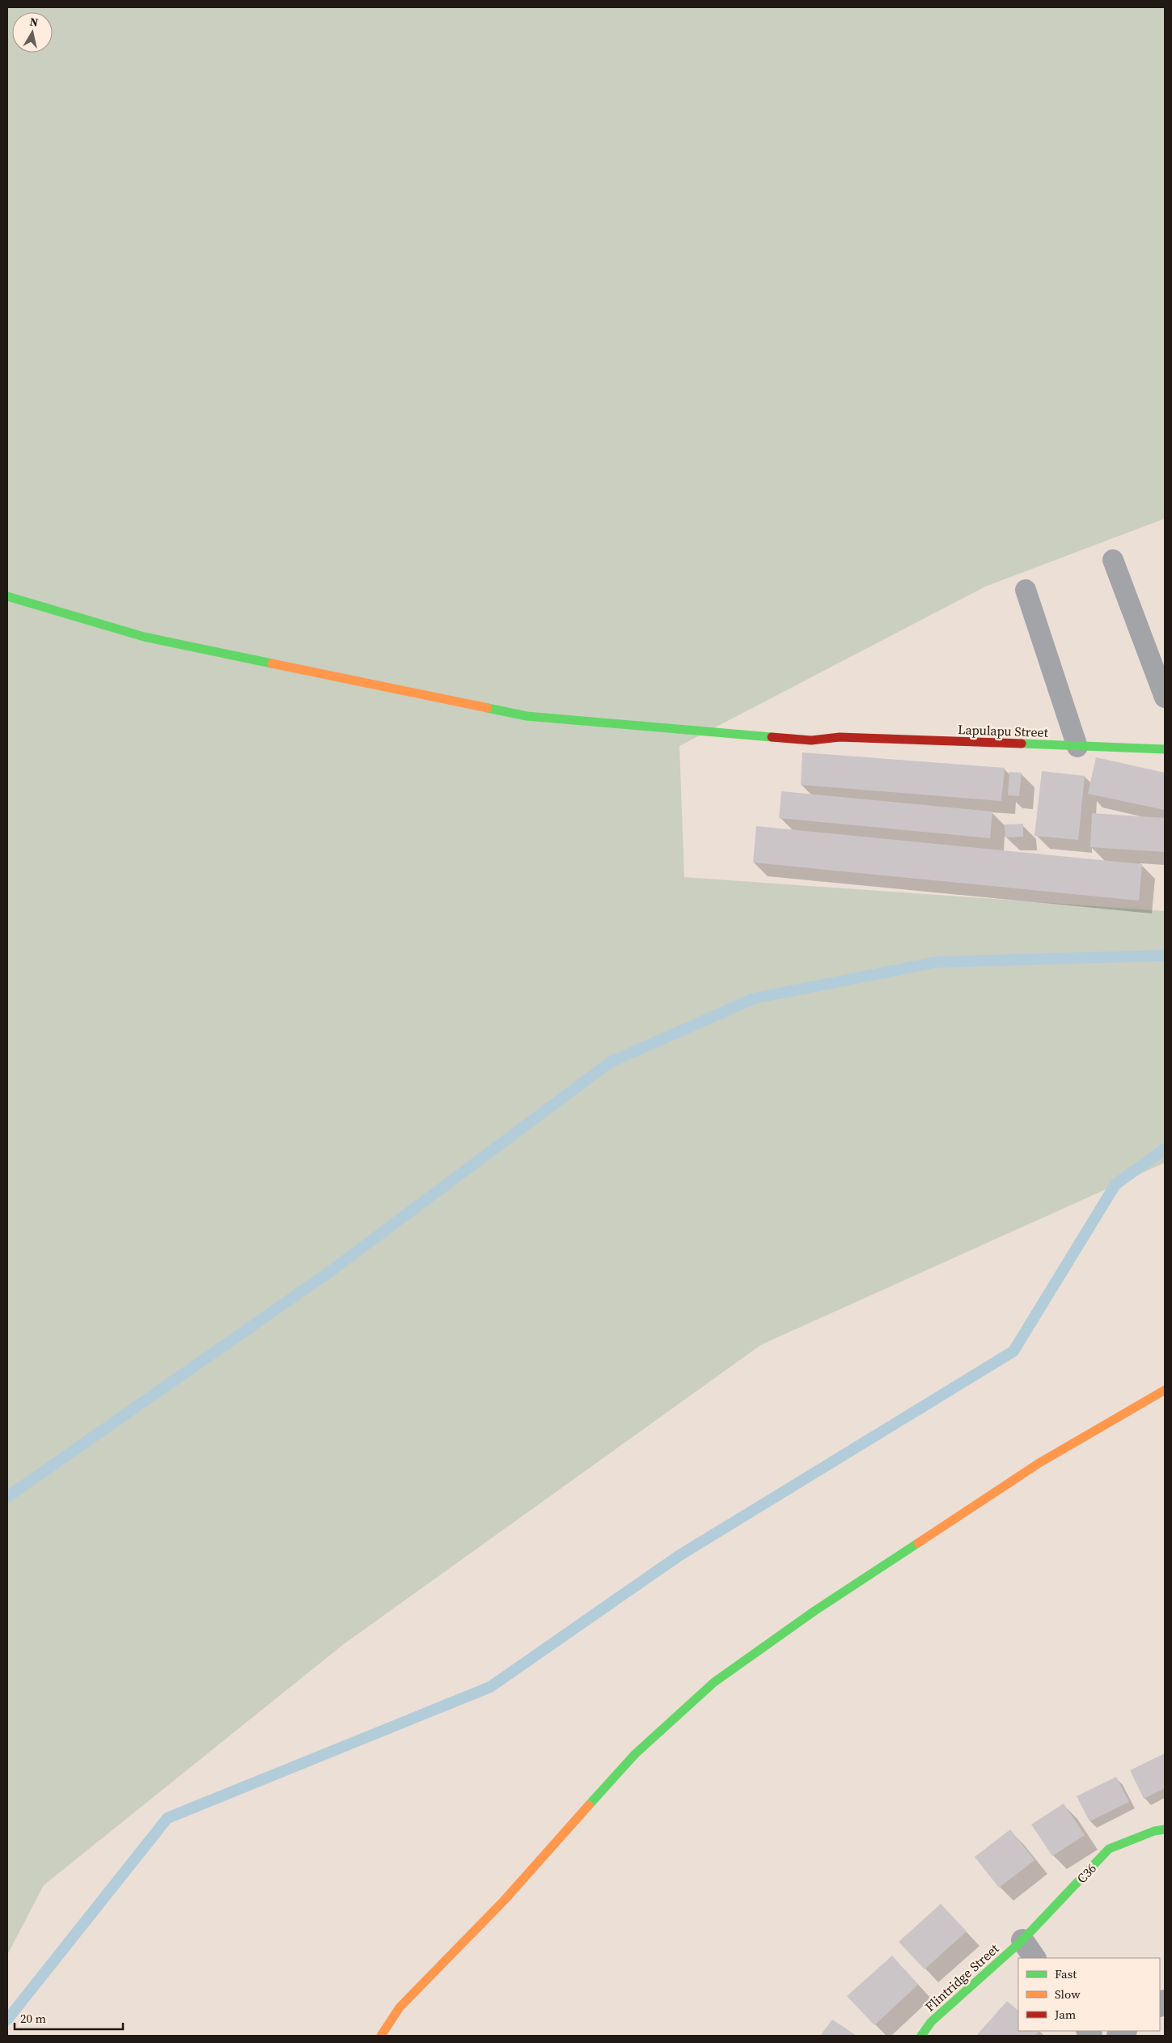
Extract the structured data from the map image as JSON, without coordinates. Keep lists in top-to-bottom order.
{
  "streets": {
    "street": ["Lapulapu Street", "C36", "Flintridge Street"]
  },
  "crossings": [
    ["C36", "Flintridge Street"]
  ],
  "legend": ["Fast", "Slow", "Jam"],
  "scale_bar": "20 m",
  "north": "top"
}
